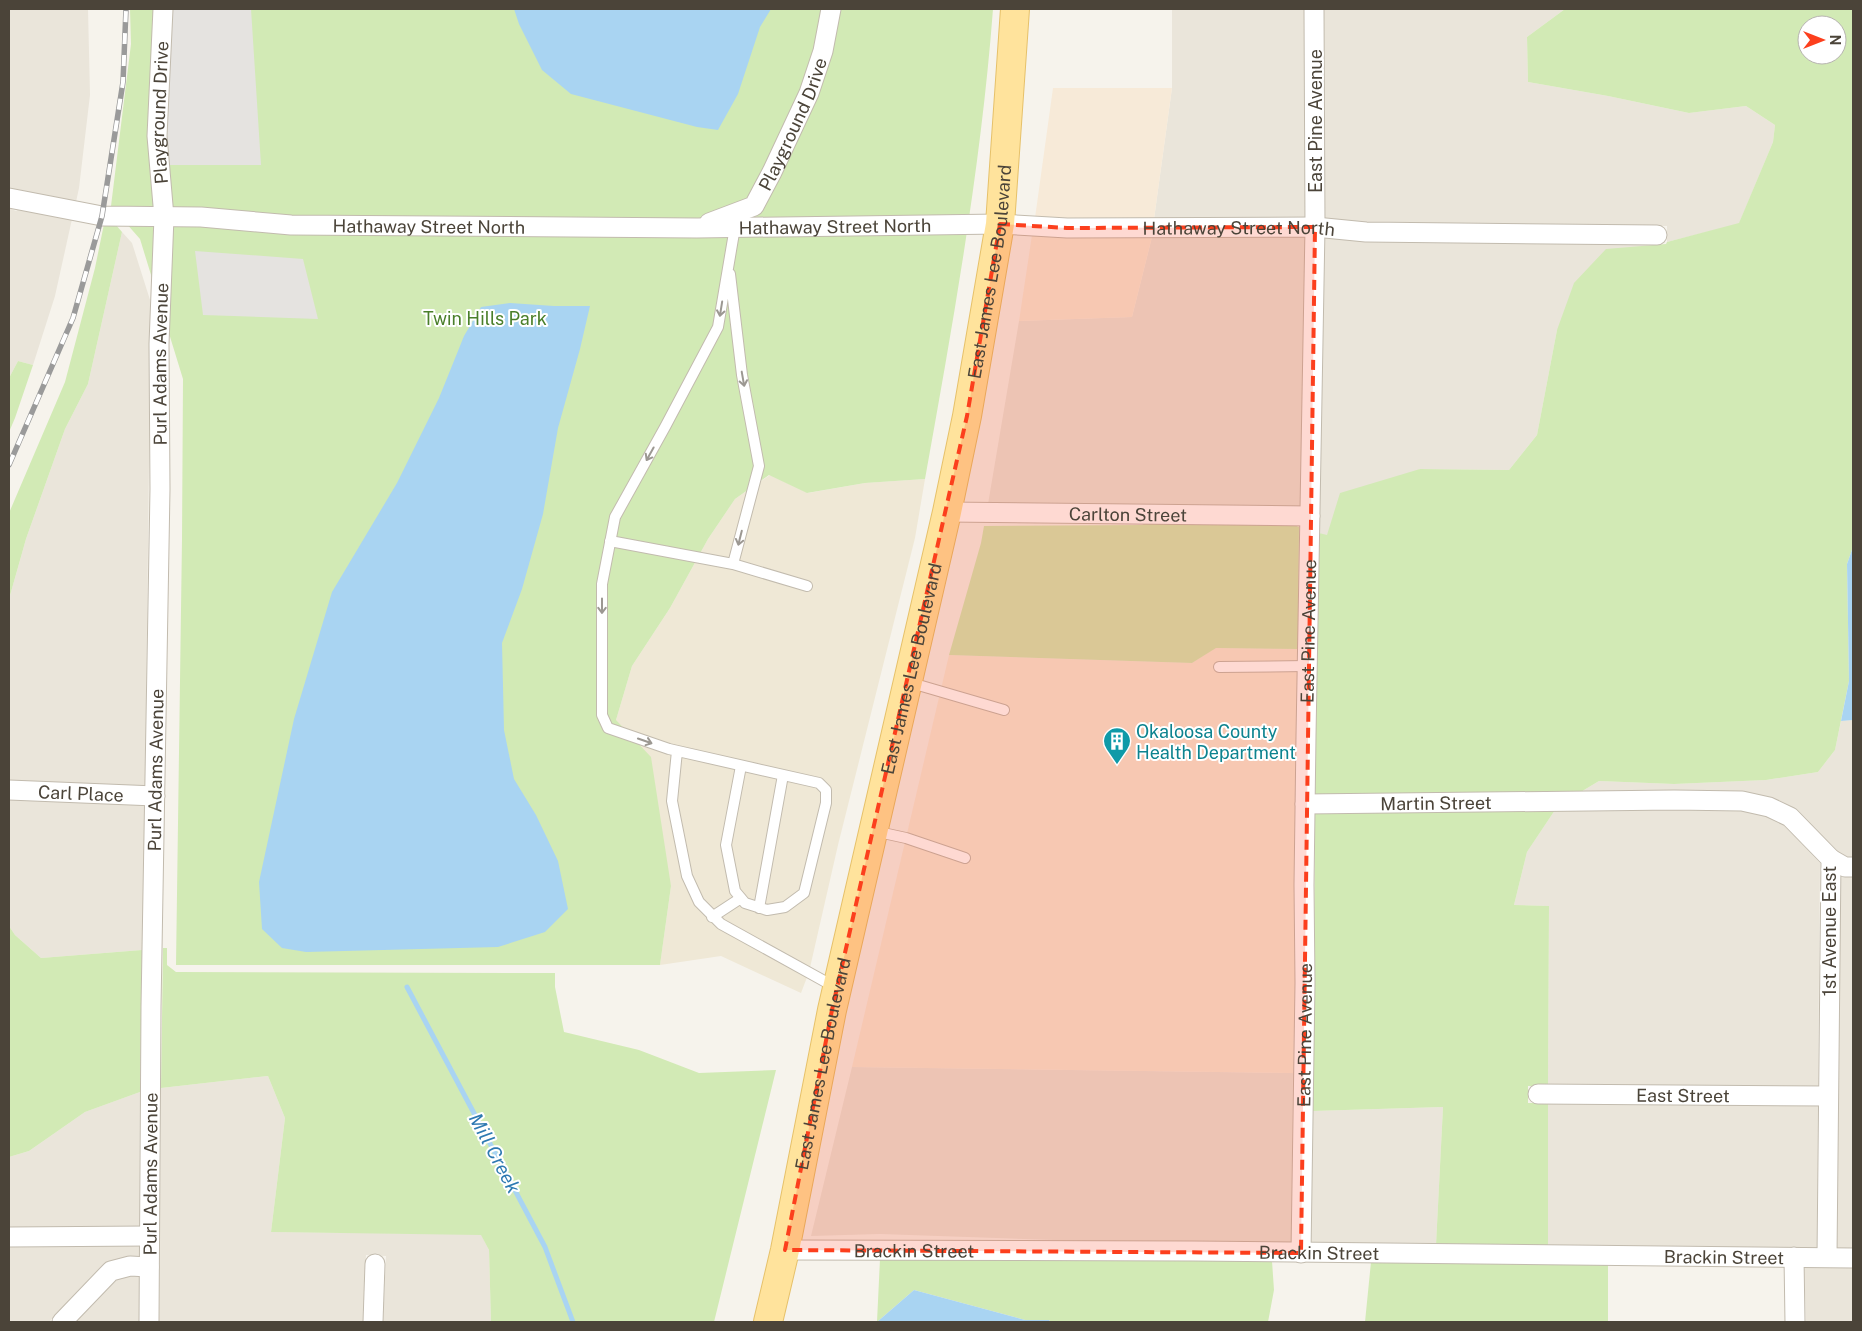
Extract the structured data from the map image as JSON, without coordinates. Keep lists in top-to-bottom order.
{
  "streets": {
    "main road": ["East James Lee Boulevard"],
    "street": [
      "Playground Drive",
      "East Pine Avenue",
      "Hathaway Street North",
      "Purl Adams Avenue",
      "Carlton Street",
      "Carl Place",
      "Martin Street",
      "1st Avenue East",
      "East Street",
      "Brackin Street"
    ]
  },
  "crossings": [
    ["Playground Drive", "Hathaway Street North"],
    ["Playground Drive", "Purl Adams Avenue"],
    ["East Pine Avenue", "Hathaway Street North"],
    ["East Pine Avenue", "Carlton Street"],
    ["East Pine Avenue", "Martin Street"],
    ["East Pine Avenue", "Brackin Street"],
    ["Hathaway Street North", "East James Lee Boulevard"],
    ["Hathaway Street North", "Purl Adams Avenue"],
    ["East James Lee Boulevard", "Carlton Street"],
    ["East James Lee Boulevard", "Brackin Street"],
    ["Purl Adams Avenue", "Carl Place"],
    ["Martin Street", "1st Avenue East"],
    ["1st Avenue East", "East Street"],
    ["1st Avenue East", "Brackin Street"]
  ],
  "water": ["Mill Creek"],
  "parks": ["Twin Hills Park"],
  "places": {
    "building": ["Okaloosa County Health Department"]
  },
  "north": "right"
}
